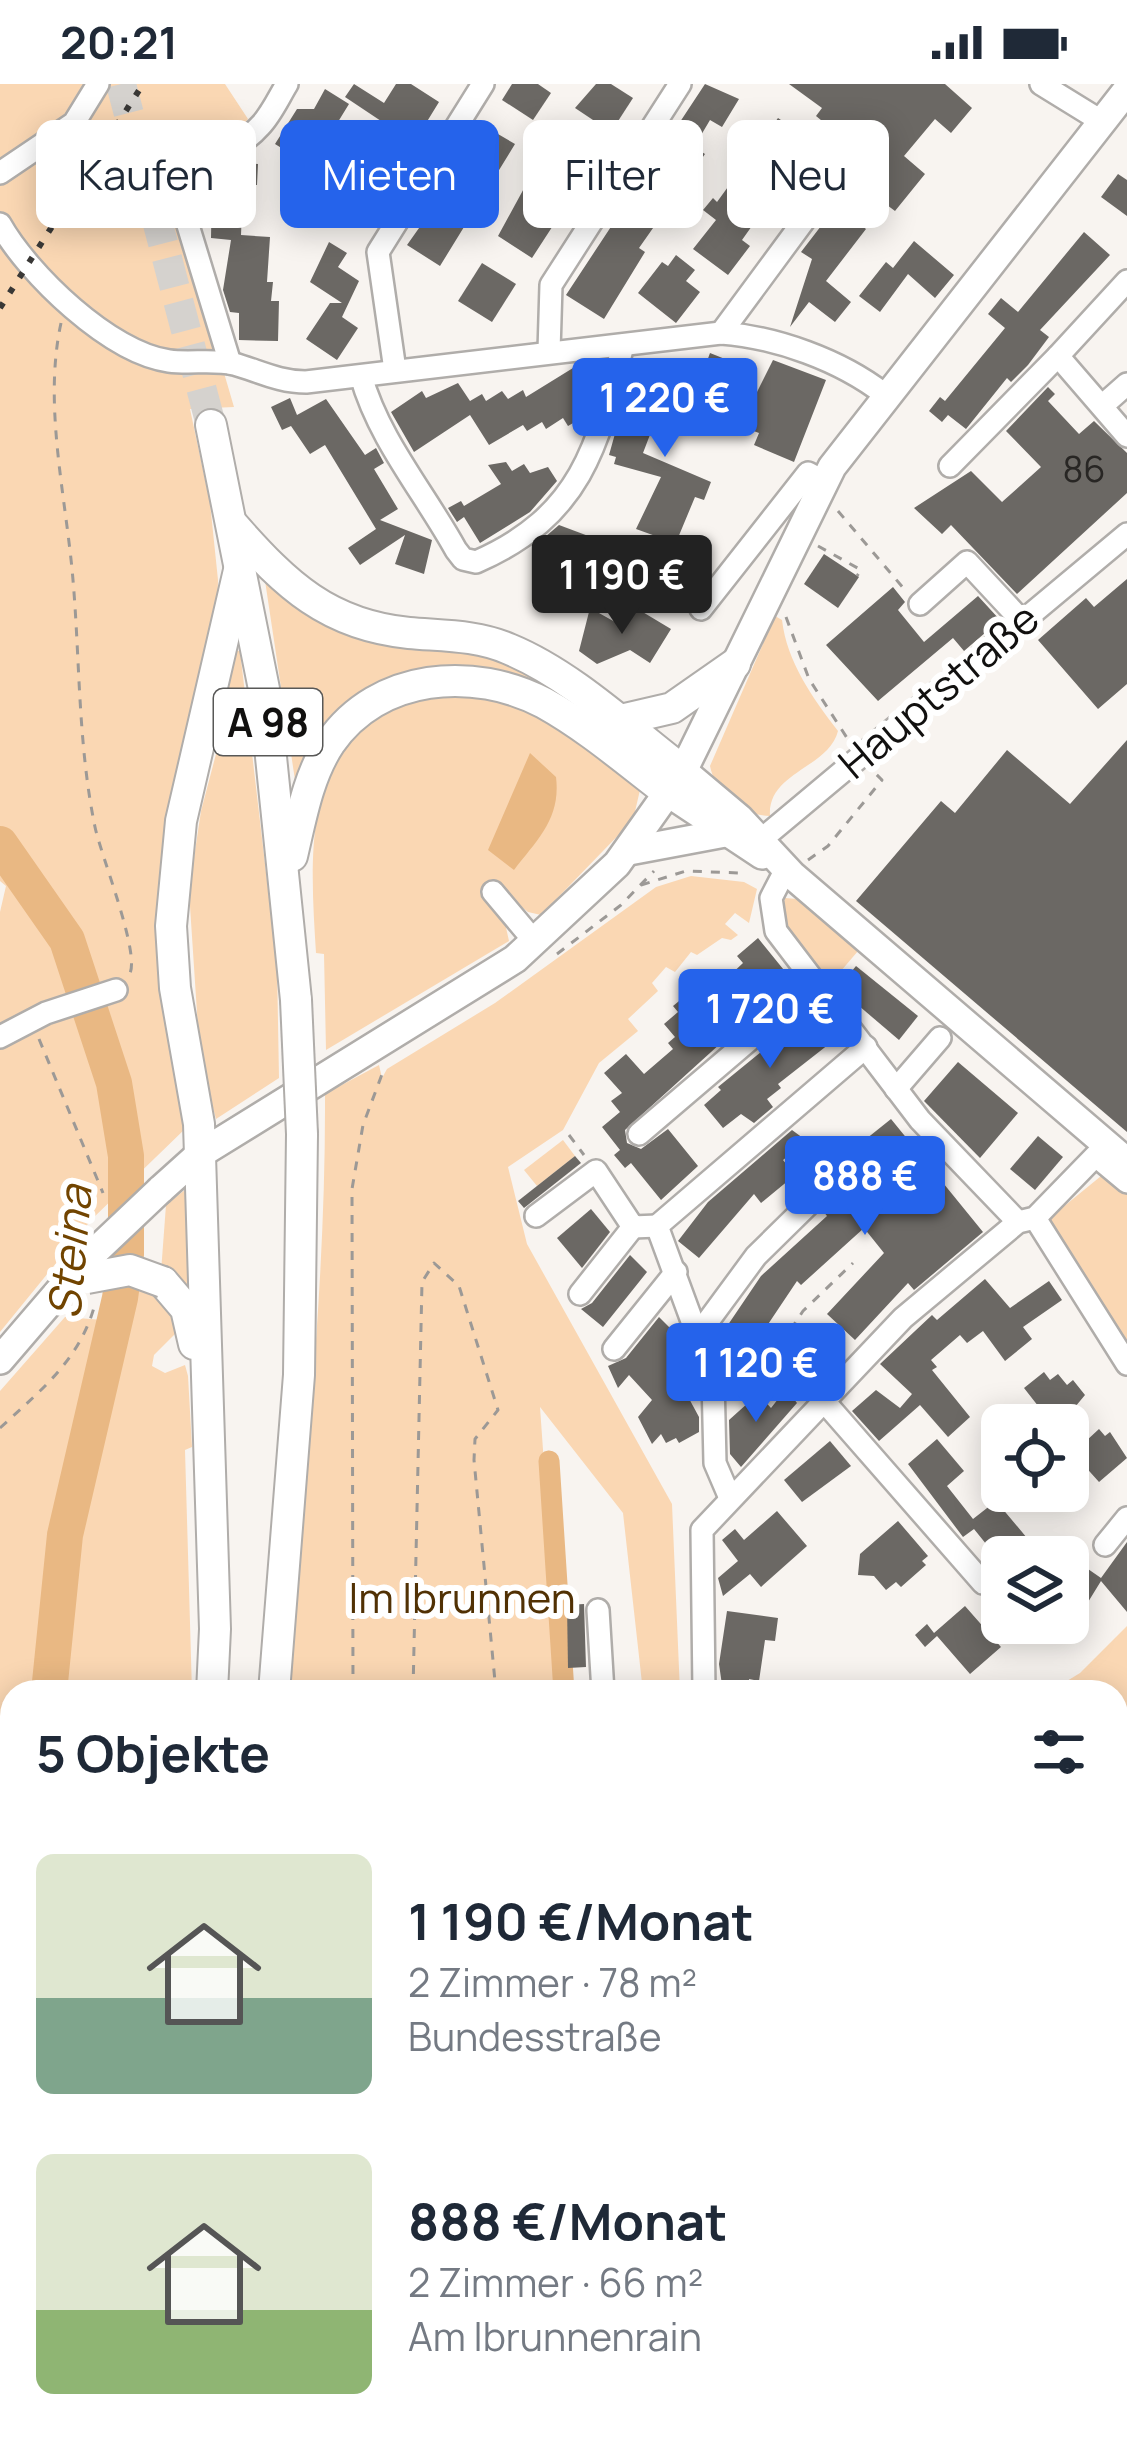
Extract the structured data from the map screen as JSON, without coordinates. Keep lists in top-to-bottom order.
{
  "streets": {
    "highway": ["A 98"],
    "street": ["Hauptstraße"]
  },
  "water": ["Steina"],
  "parks": ["Im Ibrunnen"],
  "house_numbers": ["86"],
  "page": {
    "status": "20:21",
    "chip": [
      "Kaufen",
      "Mieten",
      "Filter",
      "Neu"
    ],
    "price": [
      "1 220 €",
      "1 190 €",
      "1 720 €",
      "888 €",
      "1 120 €"
    ],
    "heading": "5 Objekte",
    "list": [
      {
        "name": "1 190 €/Monat",
        "note": "2 Zimmer · 78 m² · Bundesstraße"
      },
      {
        "name": "888 €/Monat",
        "note": "2 Zimmer · 66 m² · Am Ibrunnenrain"
      }
    ]
  }
}
